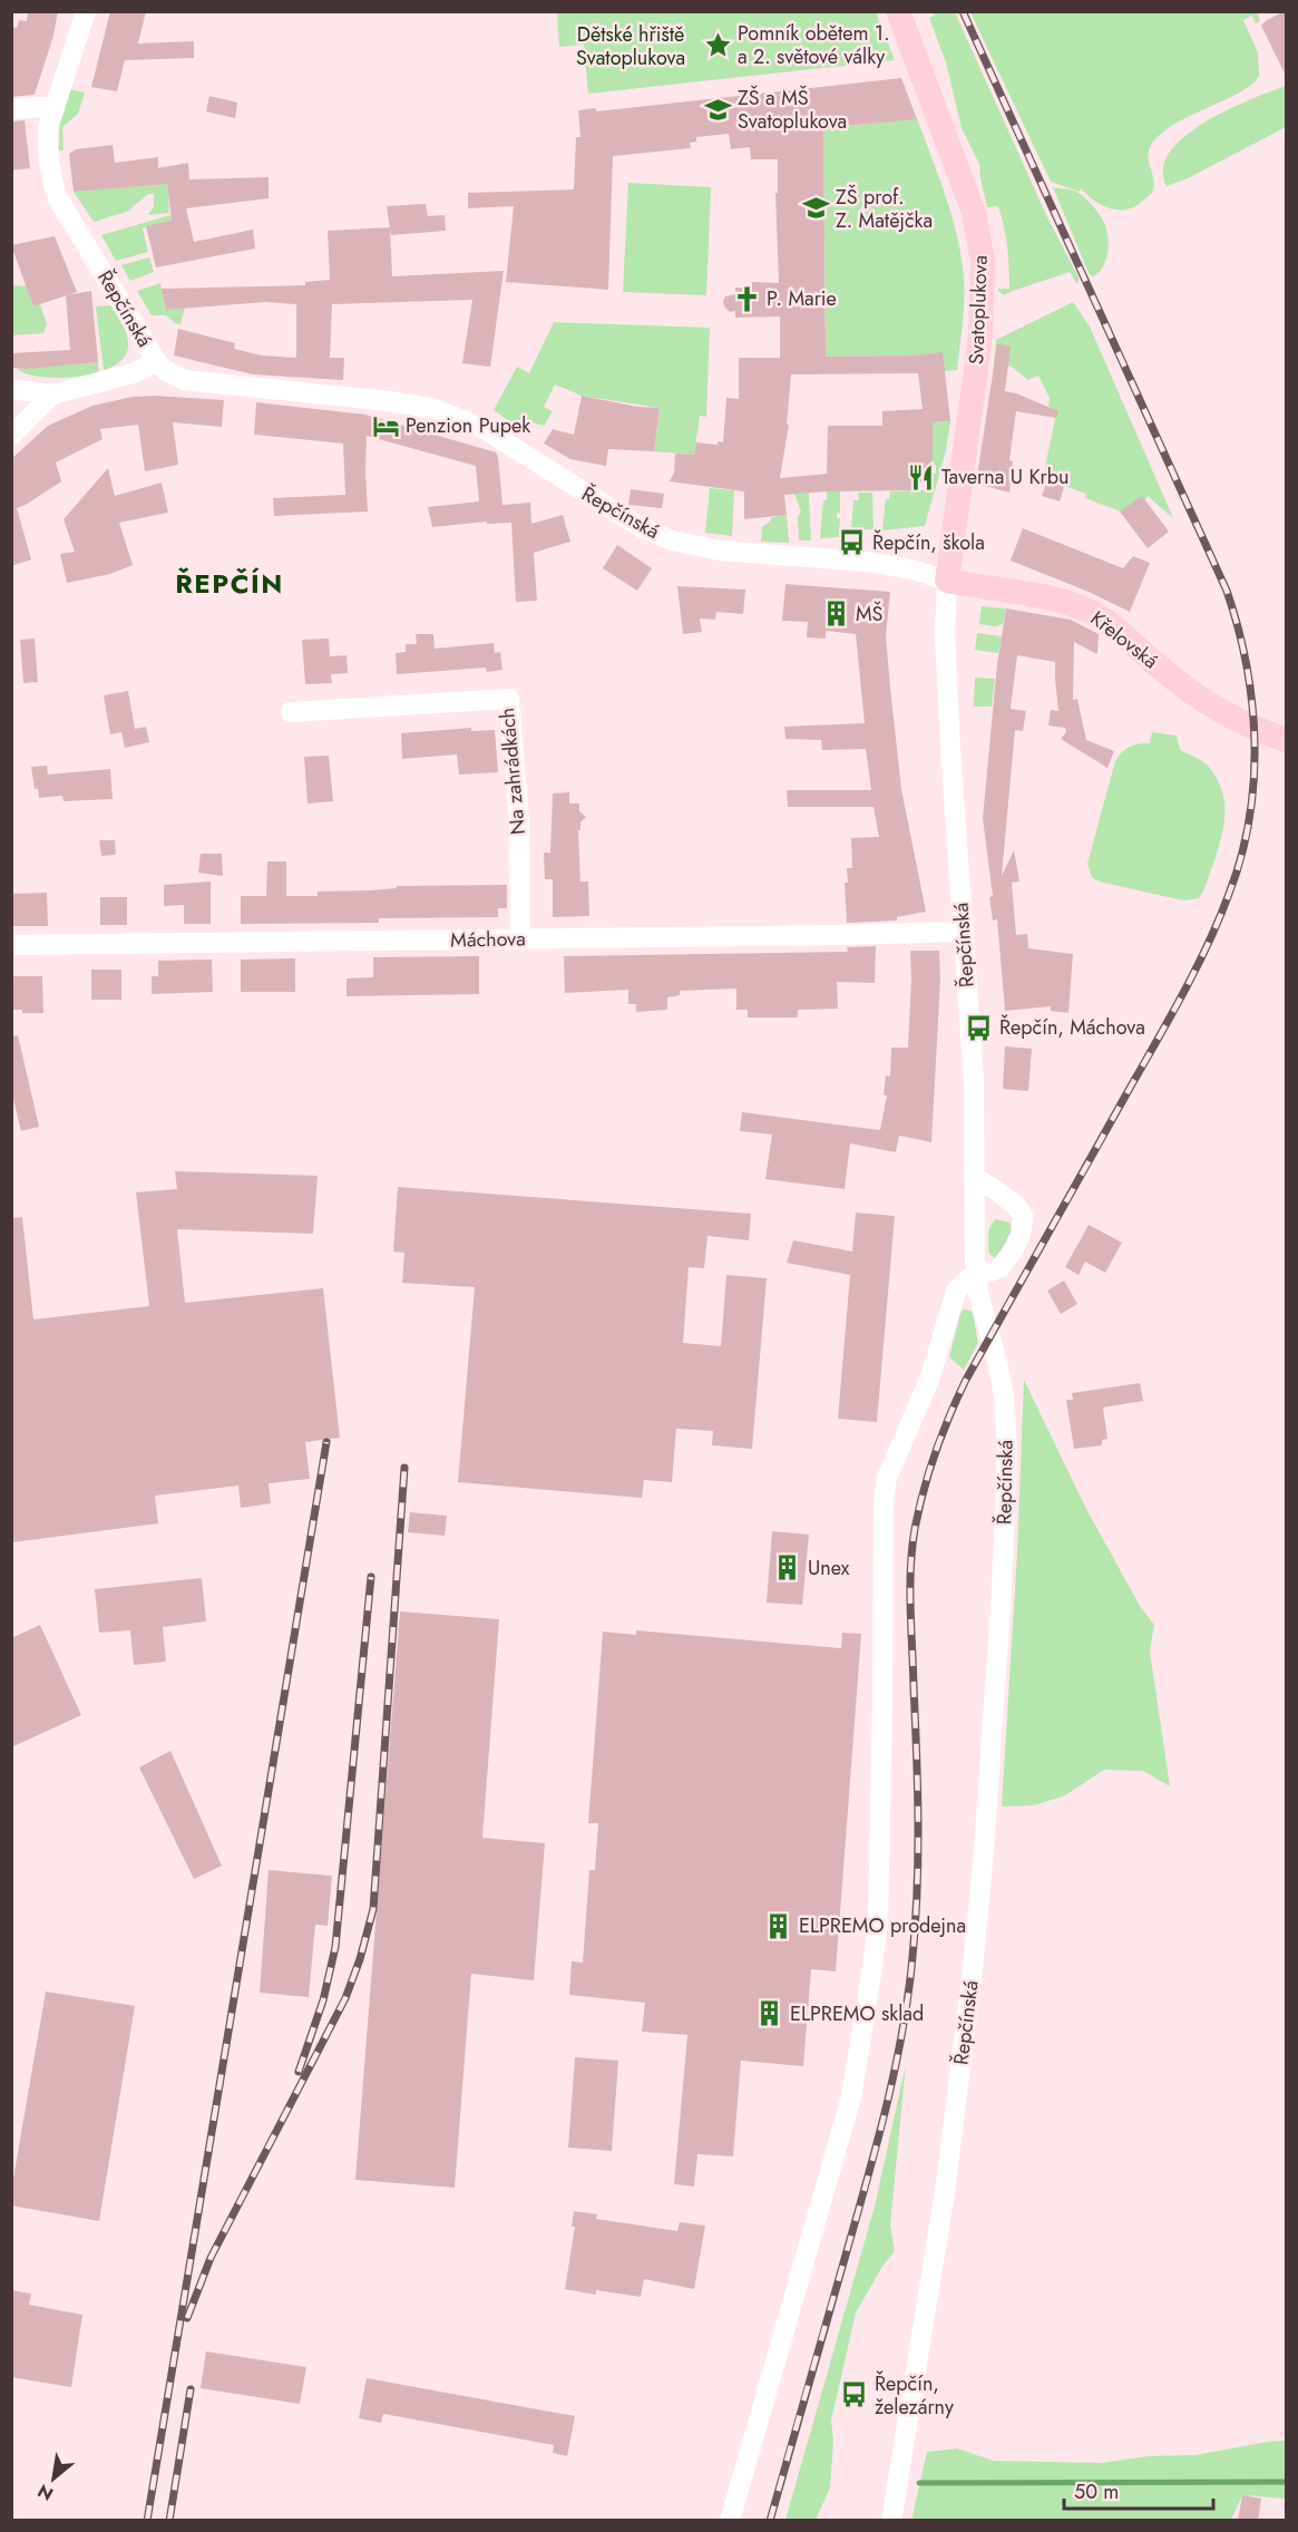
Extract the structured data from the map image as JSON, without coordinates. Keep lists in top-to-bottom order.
{
  "streets": {
    "main road": ["Svatoplukova", "Křelovská"],
    "street": ["Řepčínská", "Na zahrádkách", "Máchova"]
  },
  "crossings": [
    ["Řepčínská", "Svatoplukova"],
    ["Řepčínská", "Křelovská"],
    ["Řepčínská", "Máchova"],
    ["Svatoplukova", "Křelovská"],
    ["Na zahrádkách", "Máchova"]
  ],
  "districts": ["ŘEPČÍN"],
  "parks": ["Dětské hřiště Svatoplukova"],
  "places": {
    "place": ["Pomník obětem 1. a 2. světové války"],
    "school or university": ["ZŠ a MŠ Svatoplukova", "ZŠ prof. Z. Matějčka"],
    "church": ["P. Marie"],
    "hotel": ["Penzion Pupek"],
    "restaurant": ["Taverna U Krbu"],
    "bus stop": ["Řepčín, škola", "Řepčín, Máchova", "Řepčín, železárny"],
    "building": [
      "MŠ",
      "Unex",
      "ELPREMO prodejna",
      "ELPREMO sklad"
    ]
  },
  "scale_bar": "50 m",
  "north": "bottom left"
}
